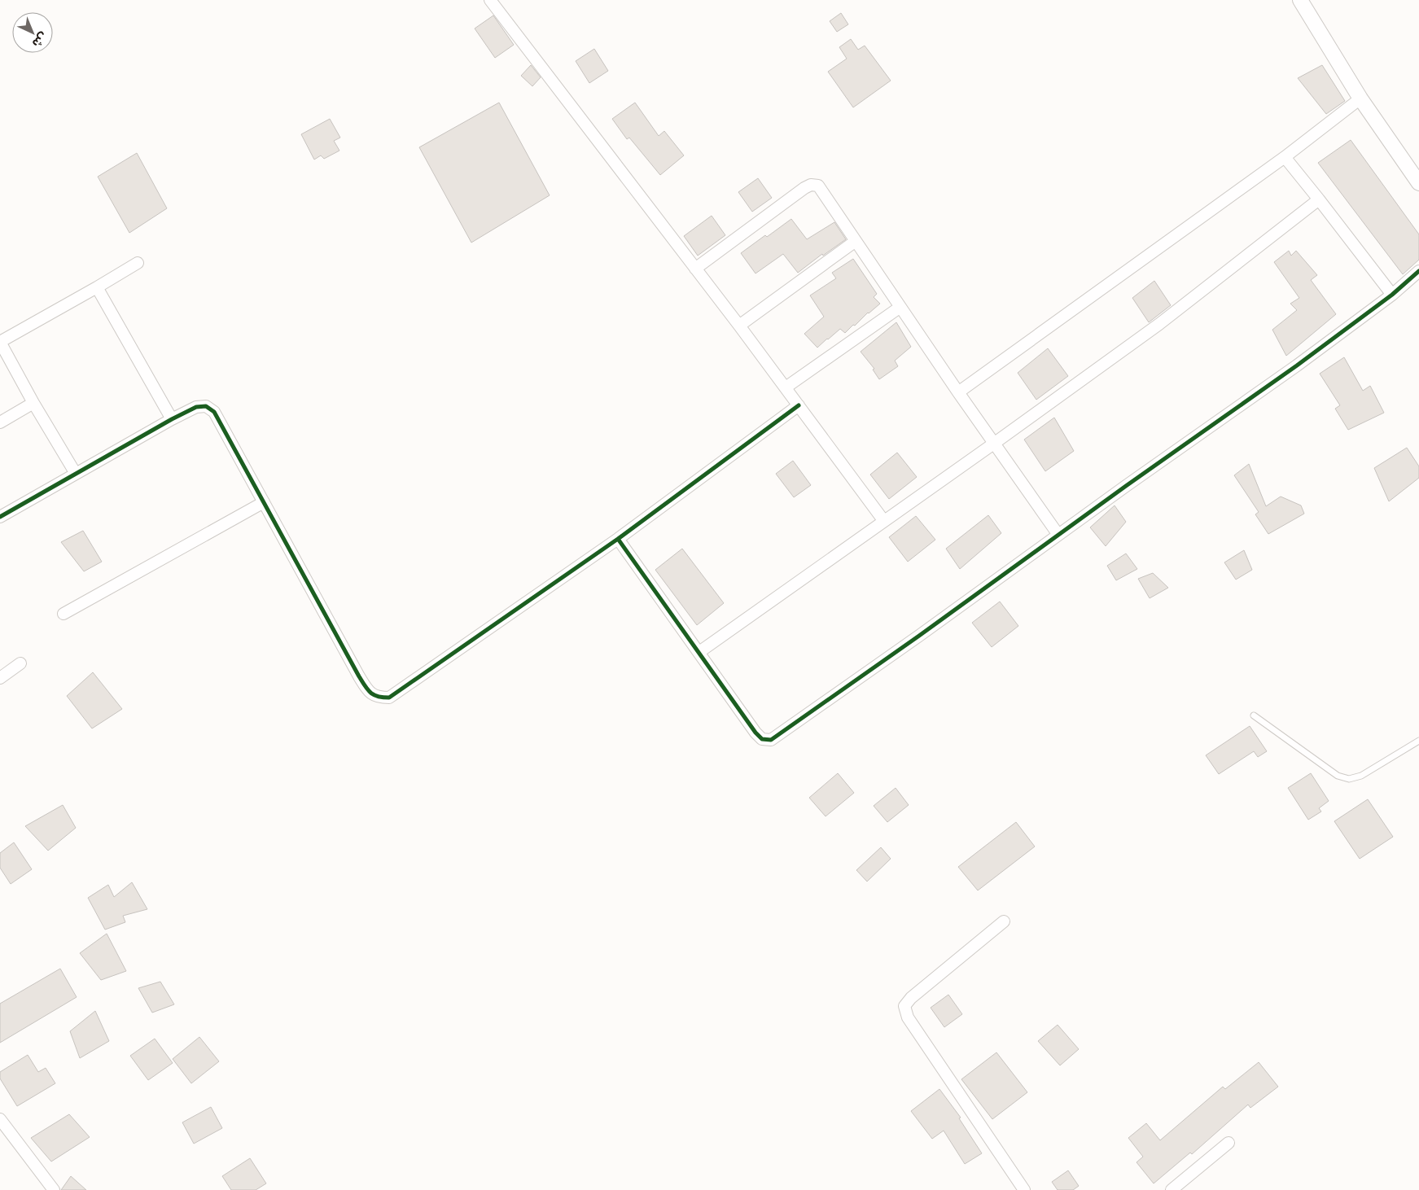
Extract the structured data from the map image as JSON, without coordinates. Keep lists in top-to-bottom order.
{
  "north": "bottom right"
}
